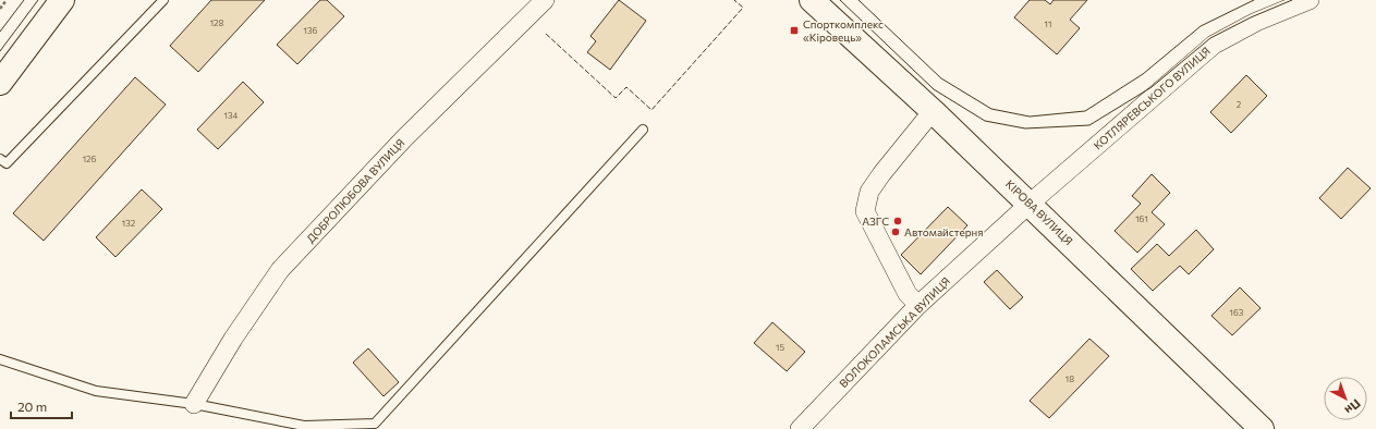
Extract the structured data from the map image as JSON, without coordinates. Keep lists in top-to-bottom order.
{
  "streets": {
    "main road": ["КІРОВА ВУЛИЦЯ"],
    "street": ["КОТЛЯРЕВСЬКОГО ВУЛИЦЯ", "ДОБРОЛЮБОВА ВУЛИЦЯ", "ВОЛОКОЛАМСЬКА ВУЛИЦЯ"]
  },
  "crossings": [
    ["КОТЛЯРЕВСЬКОГО ВУЛИЦЯ", "КІРОВА ВУЛИЦЯ"],
    ["КОТЛЯРЕВСЬКОГО ВУЛИЦЯ", "ВОЛОКОЛАМСЬКА ВУЛИЦЯ"],
    ["КІРОВА ВУЛИЦЯ", "ВОЛОКОЛАМСЬКА ВУЛИЦЯ"]
  ],
  "places": {
    "transit": ["Спорткомплекс «Кіровець»"],
    "other": ["АЗГС", "Автомайстерня"]
  },
  "house_numbers": [
    "128",
    "11",
    "136",
    "2",
    "134",
    "126",
    "161",
    "132",
    "163",
    "15",
    "18"
  ],
  "scale_bar": "20 m",
  "north": "bottom right"
}
